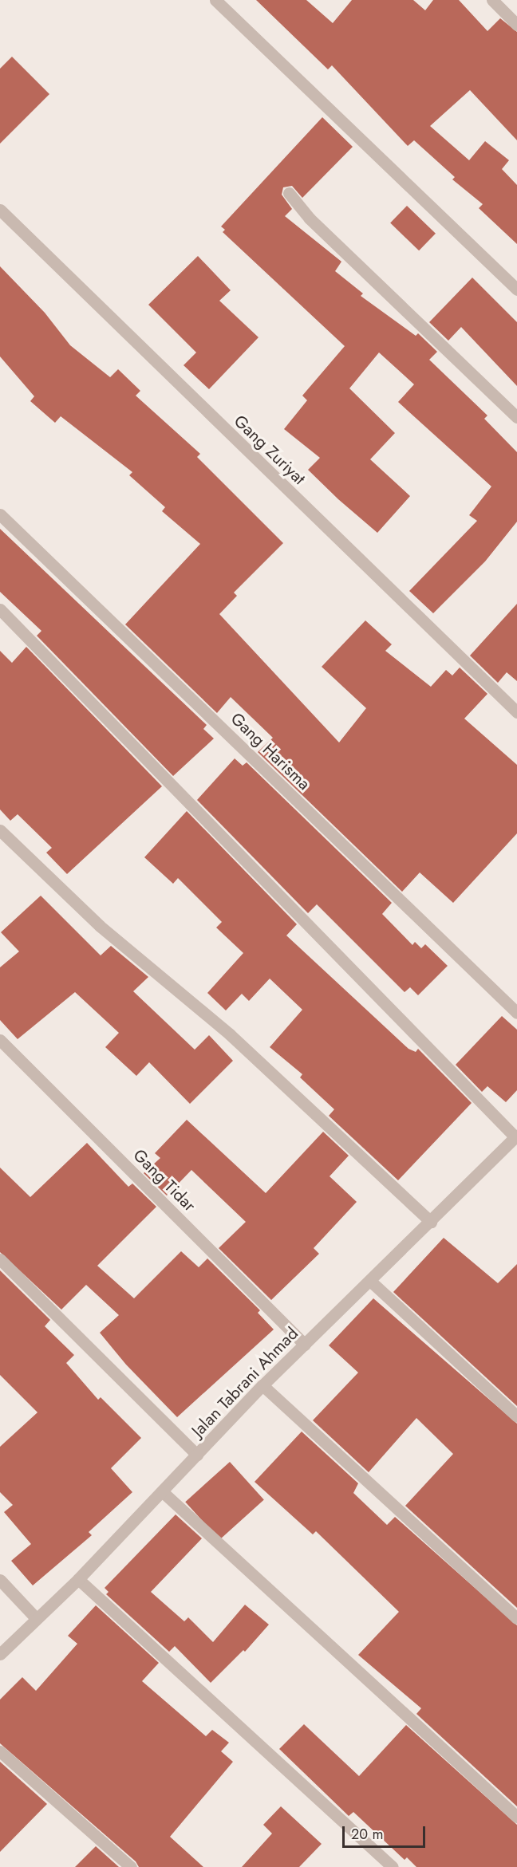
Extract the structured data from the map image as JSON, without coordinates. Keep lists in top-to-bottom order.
{
  "streets": {
    "street": [
      "Gang Zuriyat",
      "Gang Harisma",
      "Gang Tidar",
      "Jalan Tabrani Ahmad"
    ]
  },
  "crossings": [
    ["Gang Tidar", "Jalan Tabrani Ahmad"]
  ],
  "scale_bar": "20 m"
}
